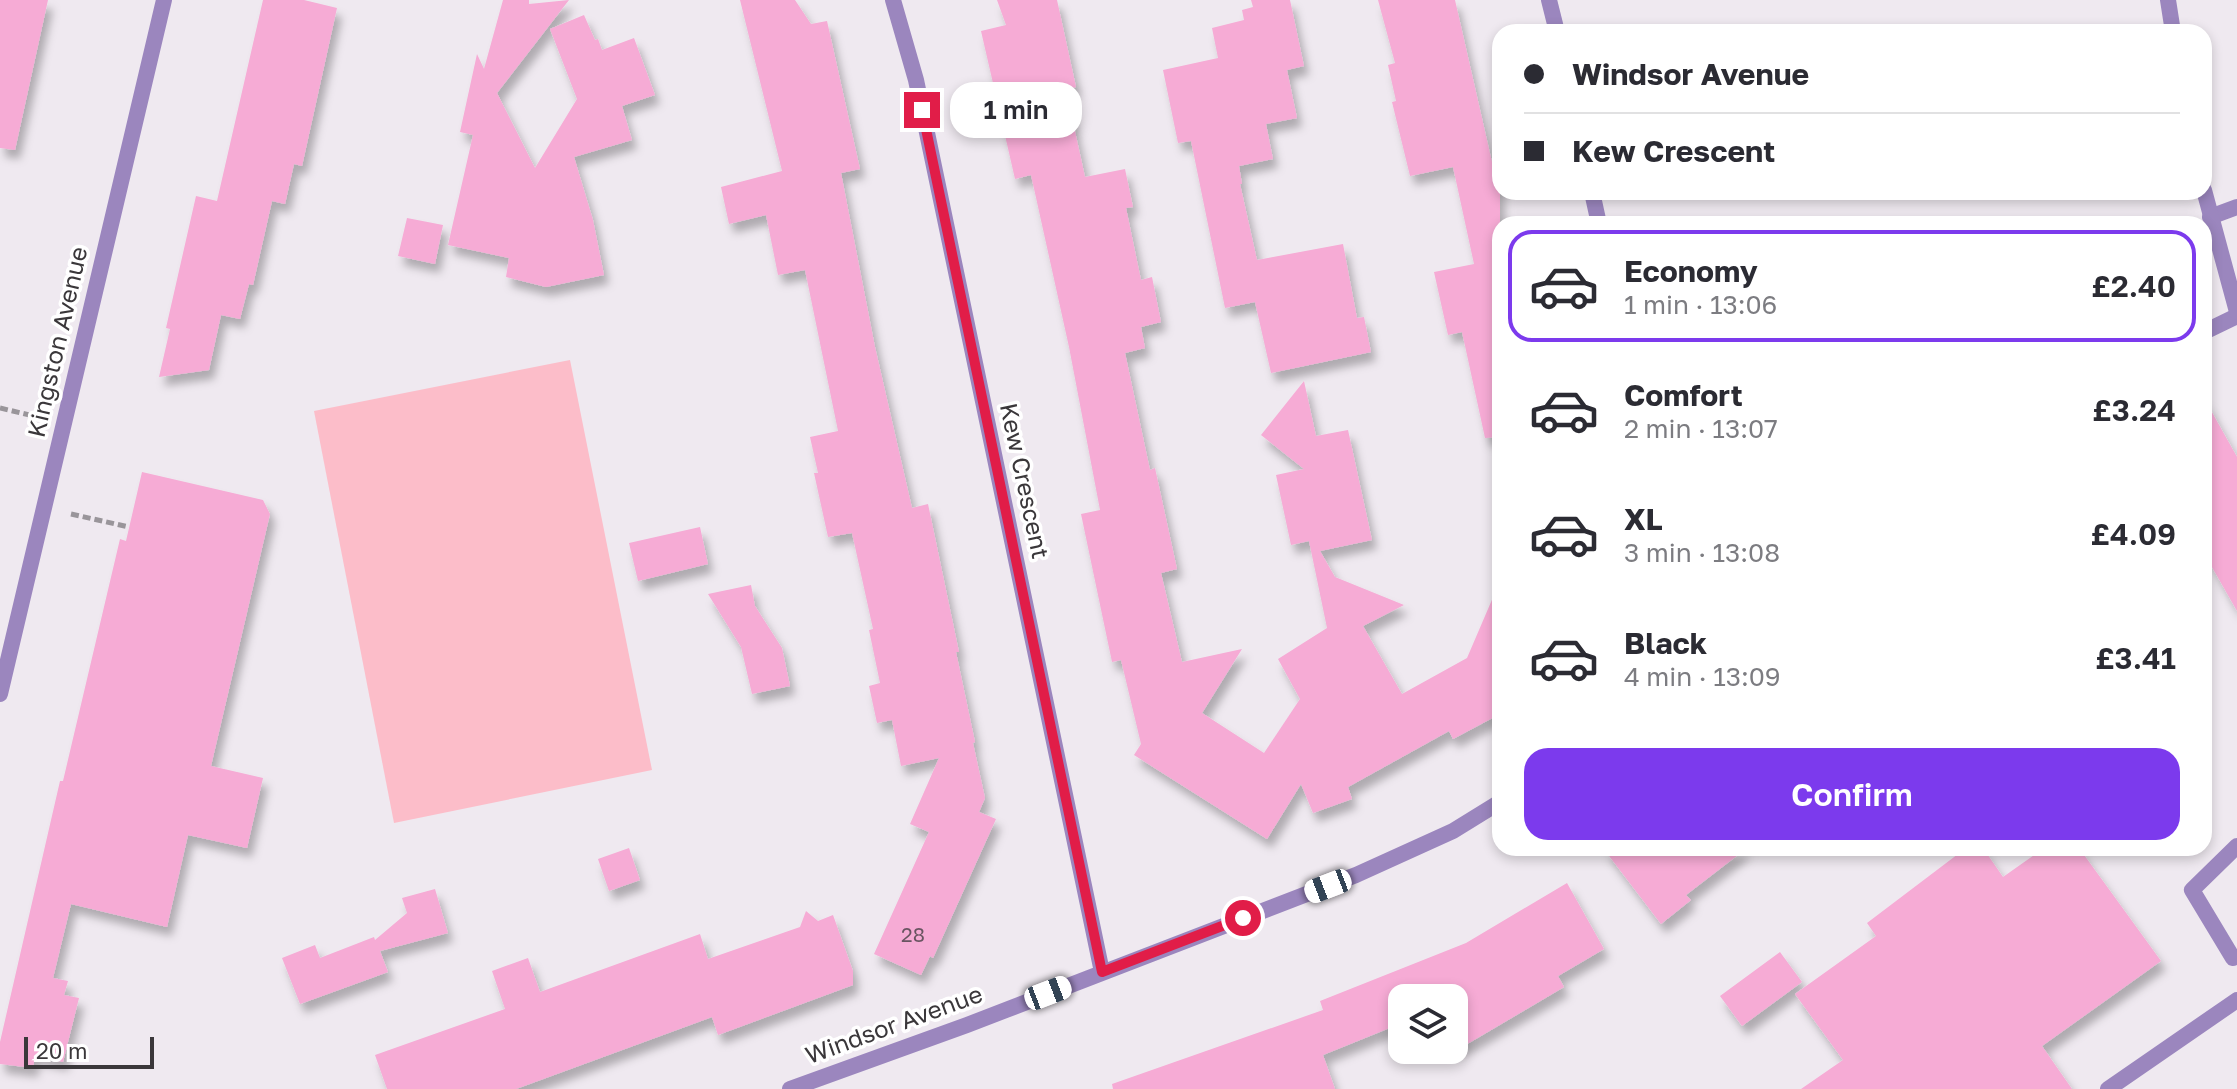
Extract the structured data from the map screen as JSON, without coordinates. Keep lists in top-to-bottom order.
{
  "streets": {
    "street": ["Kingston Avenue", "Kew Crescent", "Windsor Avenue"]
  },
  "crossings": [
    ["Kew Crescent", "Windsor Avenue"]
  ],
  "house_numbers": ["28"],
  "scale_bar": "20 m",
  "page": {
    "banner": ["Windsor Avenue", "Kew Crescent"],
    "bubble": "1 min",
    "list": [
      {
        "name": "Economy",
        "note": "1 min · 13:06",
        "value": "£2.40"
      },
      {
        "name": "Comfort",
        "note": "2 min · 13:07",
        "value": "£3.24"
      },
      {
        "name": "XL",
        "note": "3 min · 13:08",
        "value": "£4.09"
      },
      {
        "name": "Black",
        "note": "4 min · 13:09",
        "value": "£3.41"
      }
    ],
    "buttons": "Confirm",
    "scale": "20 m"
  }
}
